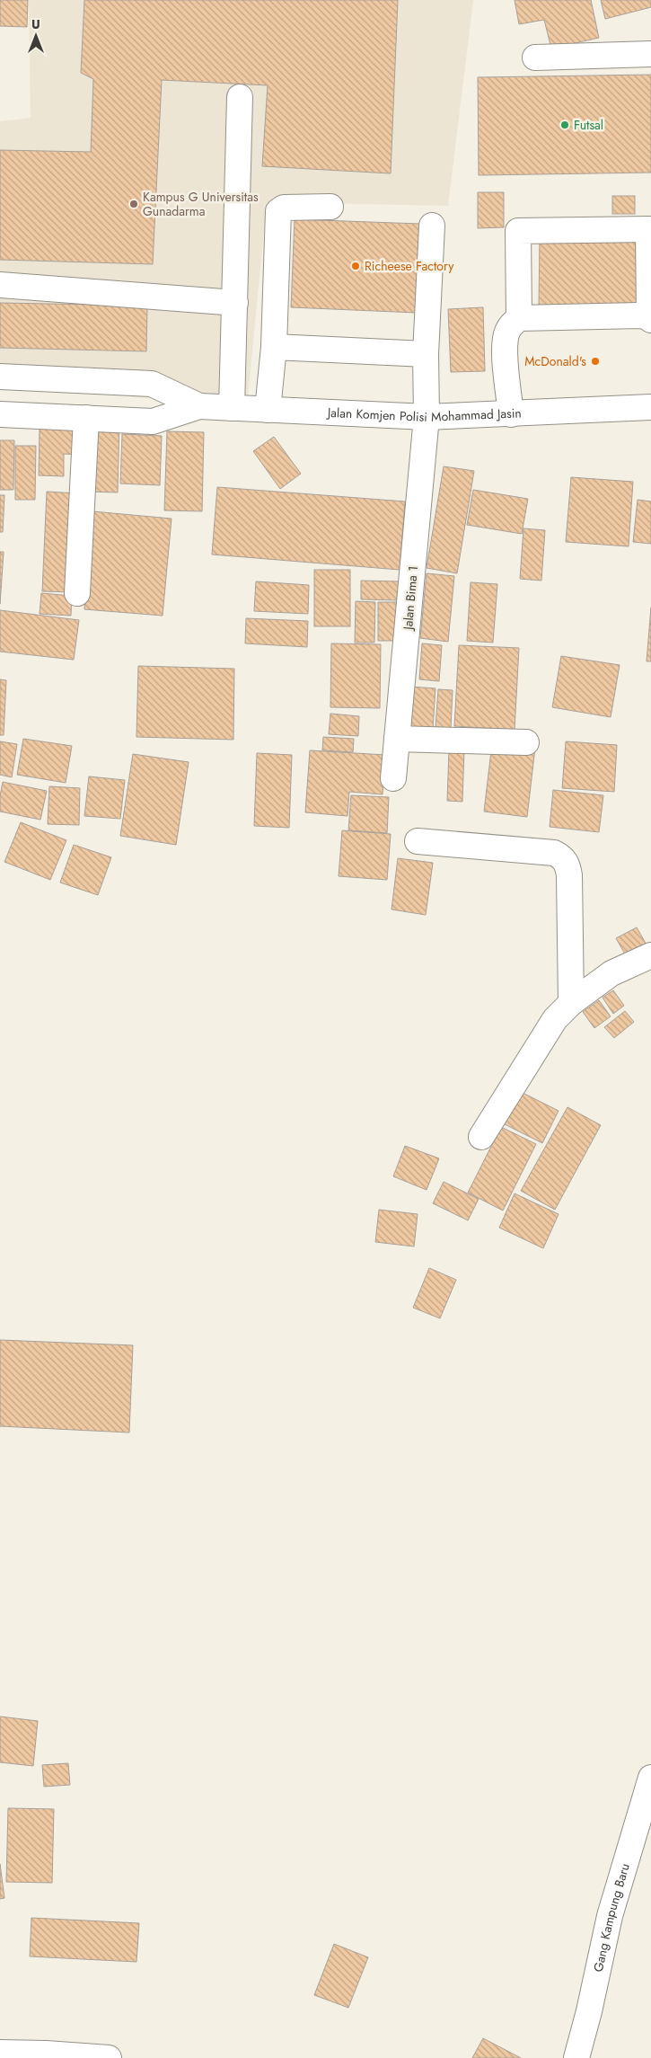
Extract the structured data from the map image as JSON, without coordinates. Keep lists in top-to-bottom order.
{
  "streets": {
    "street": ["Jalan Komjen Polisi Mohammad Jasin", "Jalan Bima 1", "Gang Kampung Baru"]
  },
  "crossings": [
    ["Jalan Komjen Polisi Mohammad Jasin", "Jalan Bima 1"]
  ],
  "places": [
    "Futsal",
    "Kampus G Universitas Gunadarma",
    "Richeese Factory",
    "McDonald's"
  ],
  "north": "top"
}
